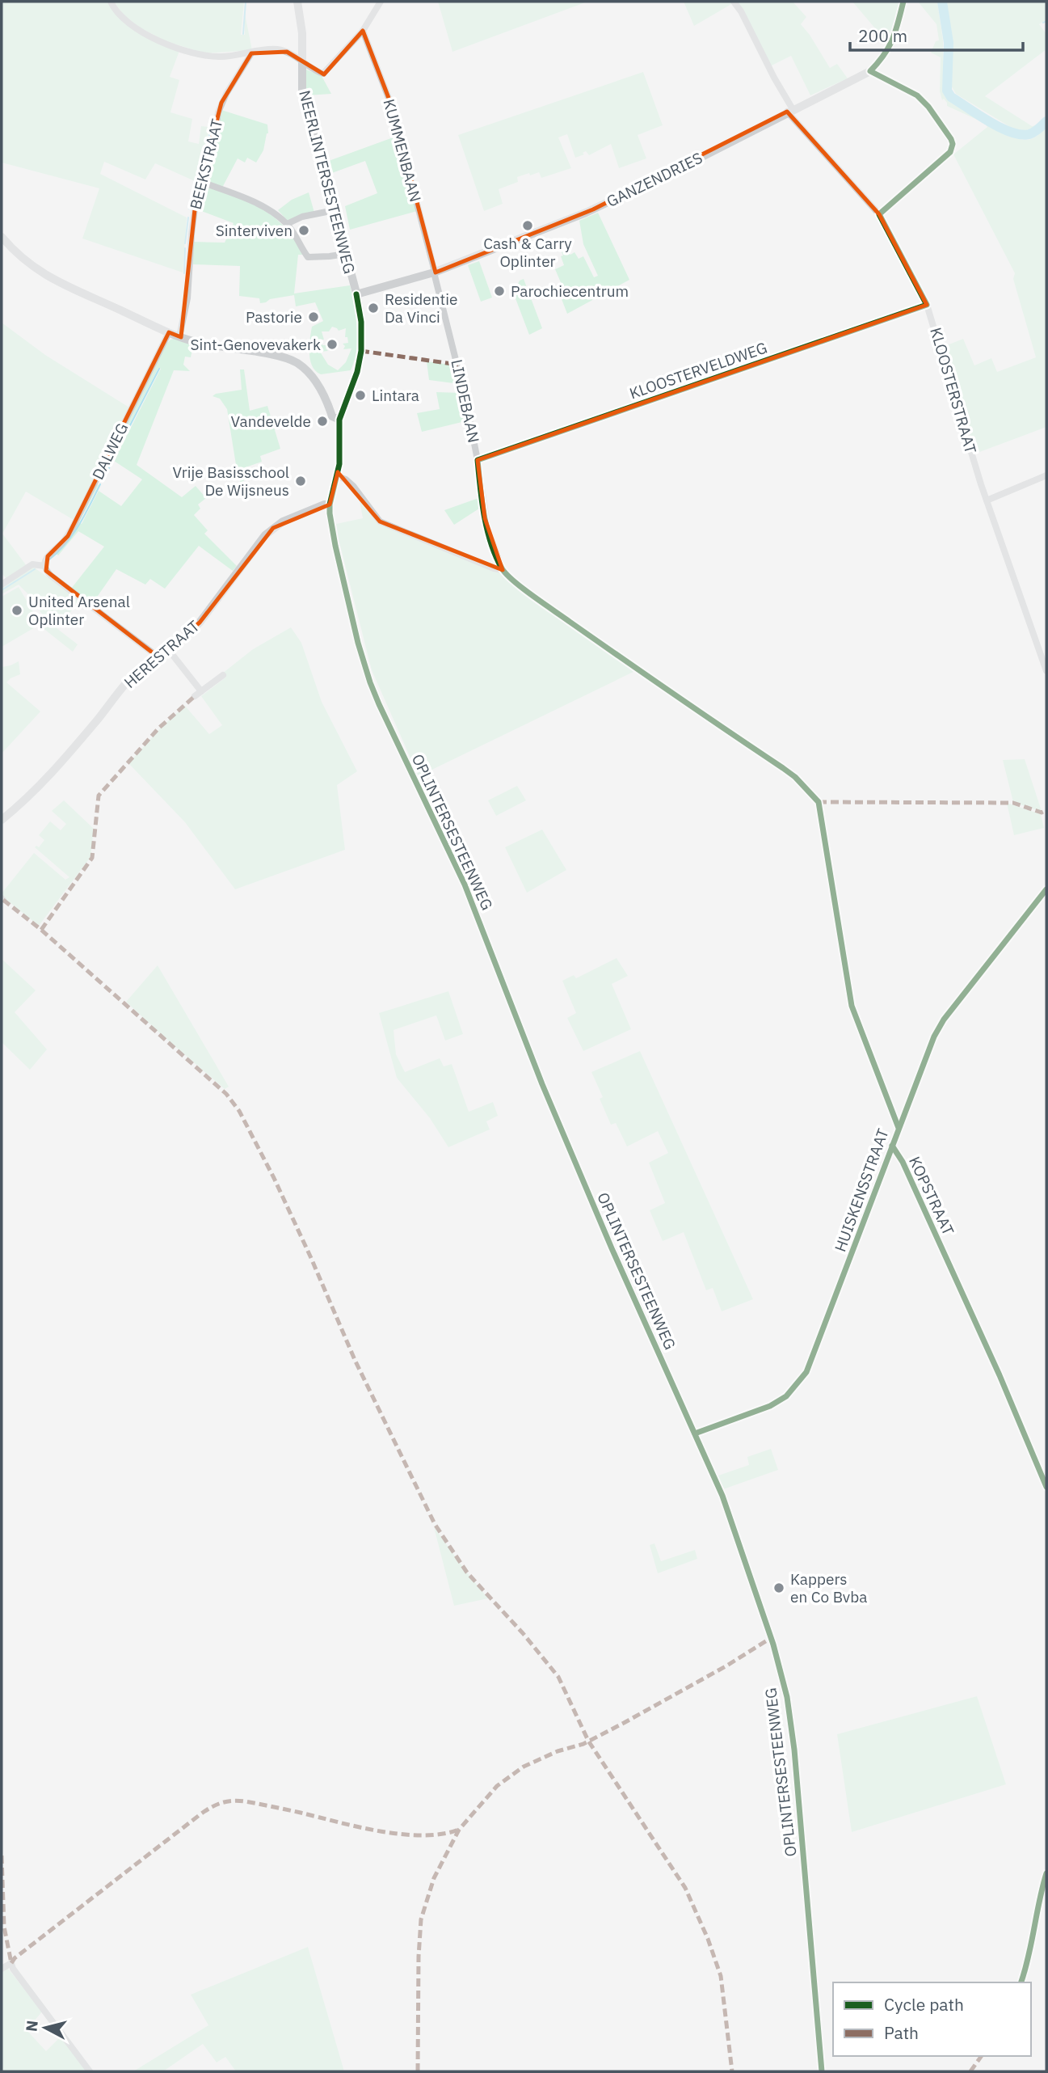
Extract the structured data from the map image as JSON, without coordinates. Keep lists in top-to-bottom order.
{
  "streets": {
    "street": [
      "KUMMENBAAN",
      "BEEKSTRAAT",
      "GANZENDRIES",
      "NEERLINTERSESTEENWEG",
      "KLOOSTERVELDWEG",
      "KLOOSTERSTRAAT",
      "LINDEBAAN",
      "DALWEG",
      "HERESTRAAT",
      "OPLINTERSESTEENWEG",
      "HUISKENSSTRAAT",
      "KOPSTRAAT"
    ]
  },
  "crossings": [
    ["KUMMENBAAN", "GANZENDRIES"],
    ["KUMMENBAAN", "LINDEBAAN"],
    ["GANZENDRIES", "NEERLINTERSESTEENWEG"],
    ["GANZENDRIES", "KLOOSTERSTRAAT"],
    ["GANZENDRIES", "LINDEBAAN"],
    ["KLOOSTERVELDWEG", "KLOOSTERSTRAAT"],
    ["KLOOSTERVELDWEG", "LINDEBAAN"],
    ["HERESTRAAT", "OPLINTERSESTEENWEG"],
    ["OPLINTERSESTEENWEG", "HUISKENSSTRAAT"],
    ["HUISKENSSTRAAT", "KOPSTRAAT"]
  ],
  "places": [
    "Cash & Carry Oplinter",
    "Sinterviven",
    "Parochiecentrum",
    "Residentie Da Vinci",
    "Pastorie",
    "Sint-Genovevakerk",
    "Lintara",
    "Vandevelde",
    "Vrije Basisschool De Wijsneus",
    "United Arsenal Oplinter",
    "Kappers en Co Bvba"
  ],
  "legend": ["Cycle path", "Path"],
  "scale_bar": "200 m",
  "north": "left"
}
